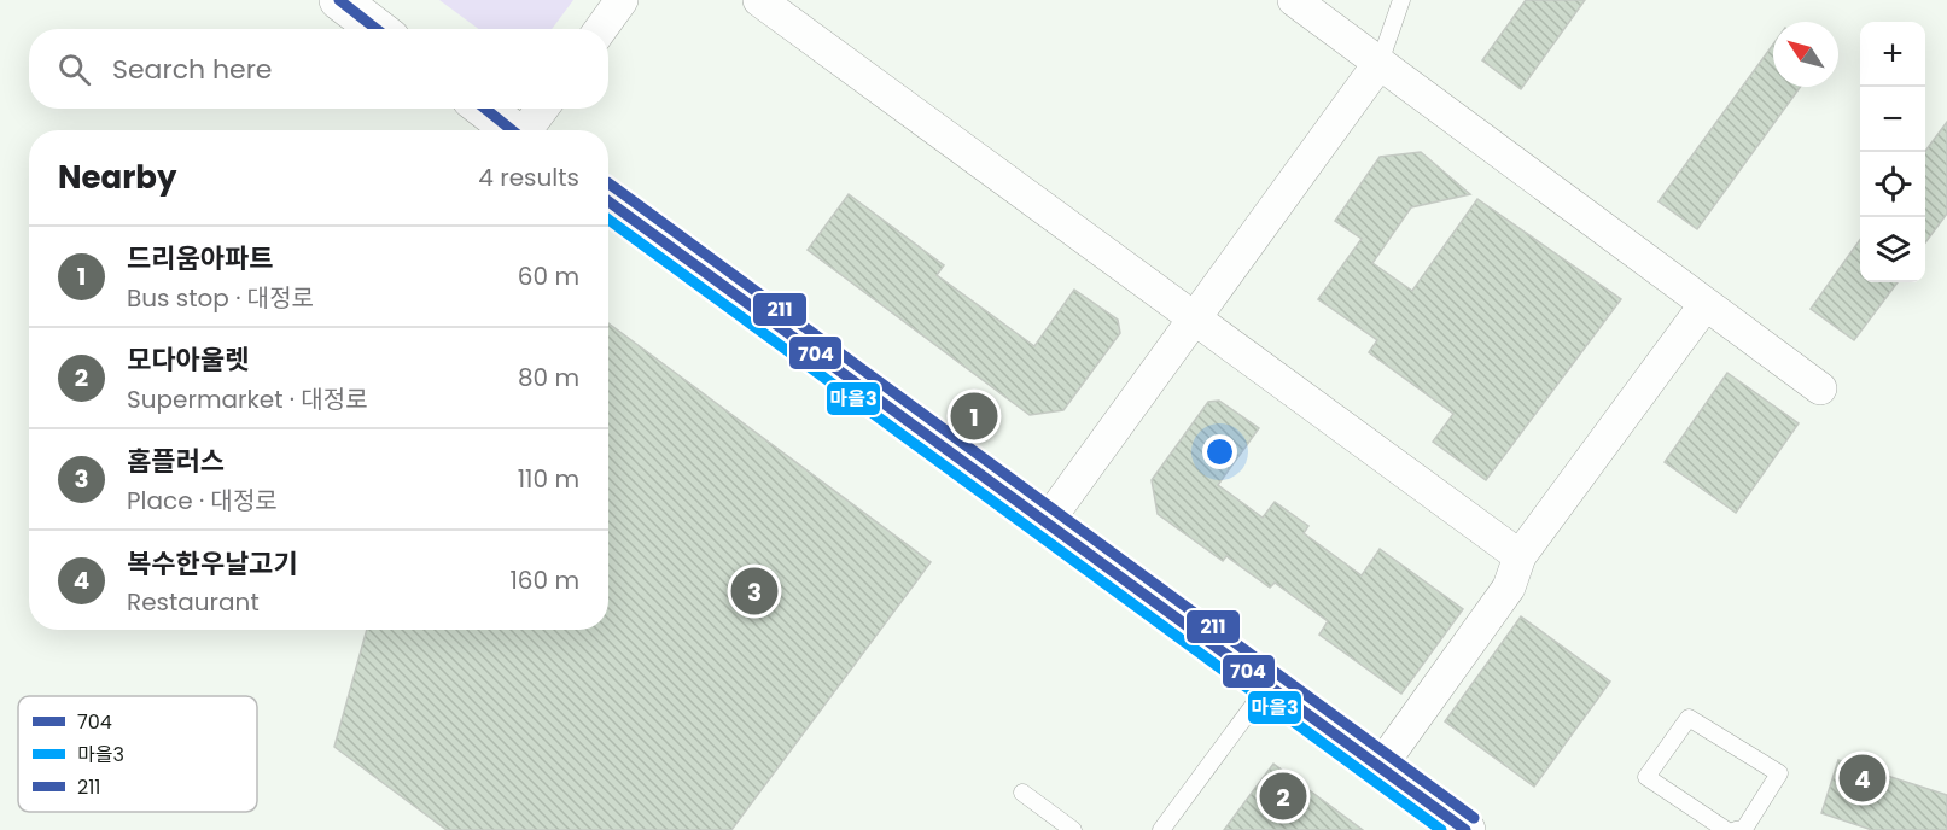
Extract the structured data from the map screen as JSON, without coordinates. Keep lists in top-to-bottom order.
{
  "lines": ["transit line 704", "transit line 211", "transit line 마을3"],
  "legend": ["704", "마을3", "211"],
  "north": "top left",
  "page": {
    "map_buttons": ["+", "−"],
    "search": "Search here",
    "heading": ["Nearby", "4 results"],
    "list": [
      {
        "mark": "1",
        "name": "드리움아파트",
        "note": "Bus stop · 대정로",
        "value": "60 m"
      },
      {
        "mark": "2",
        "name": "모다아울렛",
        "note": "Supermarket · 대정로",
        "value": "80 m"
      },
      {
        "mark": "3",
        "name": "홈플러스",
        "note": "Place · 대정로",
        "value": "110 m"
      },
      {
        "mark": "4",
        "name": "복수한우날고기",
        "note": "Restaurant",
        "value": "160 m"
      }
    ],
    "pins": [
      "1",
      "3",
      "4",
      "2"
    ]
  }
}
